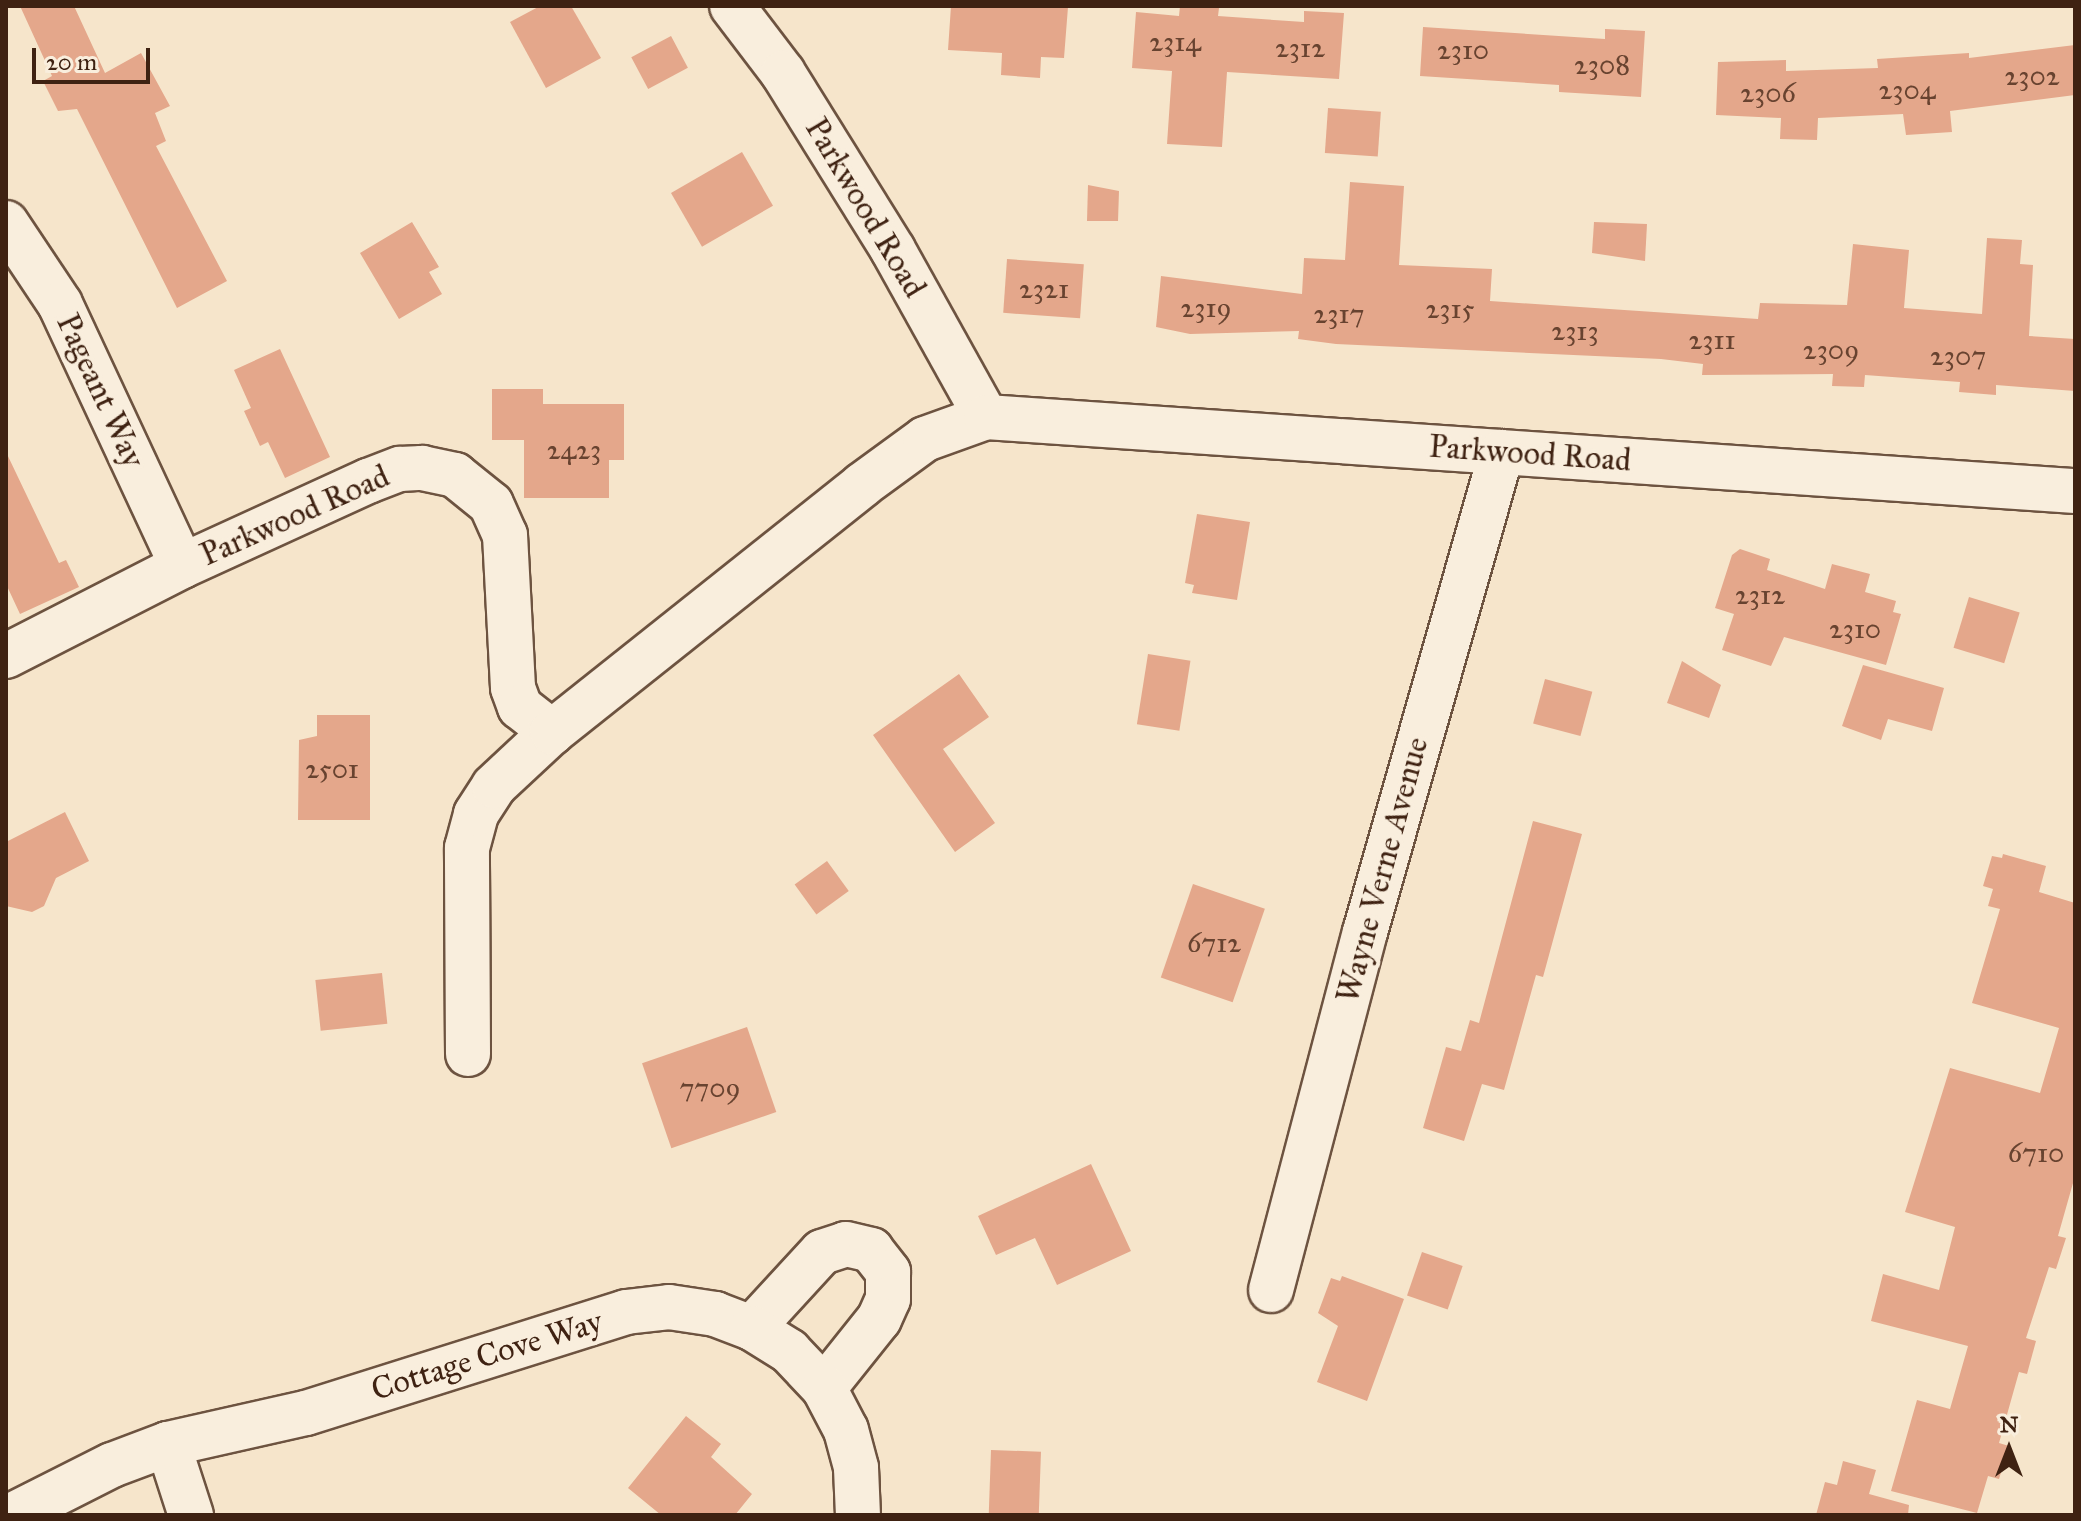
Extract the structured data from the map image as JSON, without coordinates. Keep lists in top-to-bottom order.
{
  "streets": {
    "street": [
      "Parkwood Road",
      "Pageant Way",
      "Wayne Verne Avenue",
      "Cottage Cove Way"
    ]
  },
  "crossings": [
    ["Parkwood Road", "Pageant Way"],
    ["Parkwood Road", "Wayne Verne Avenue"]
  ],
  "house_numbers": [
    "2314",
    "2312",
    "2310",
    "2308",
    "2302",
    "2304",
    "2306",
    "2321",
    "2319",
    "2315",
    "2317",
    "2313",
    "2311",
    "2309",
    "2307",
    "2423",
    "2312",
    "2310",
    "2501",
    "6712",
    "7709",
    "6710"
  ],
  "scale_bar": "20 m",
  "north": "top"
}
